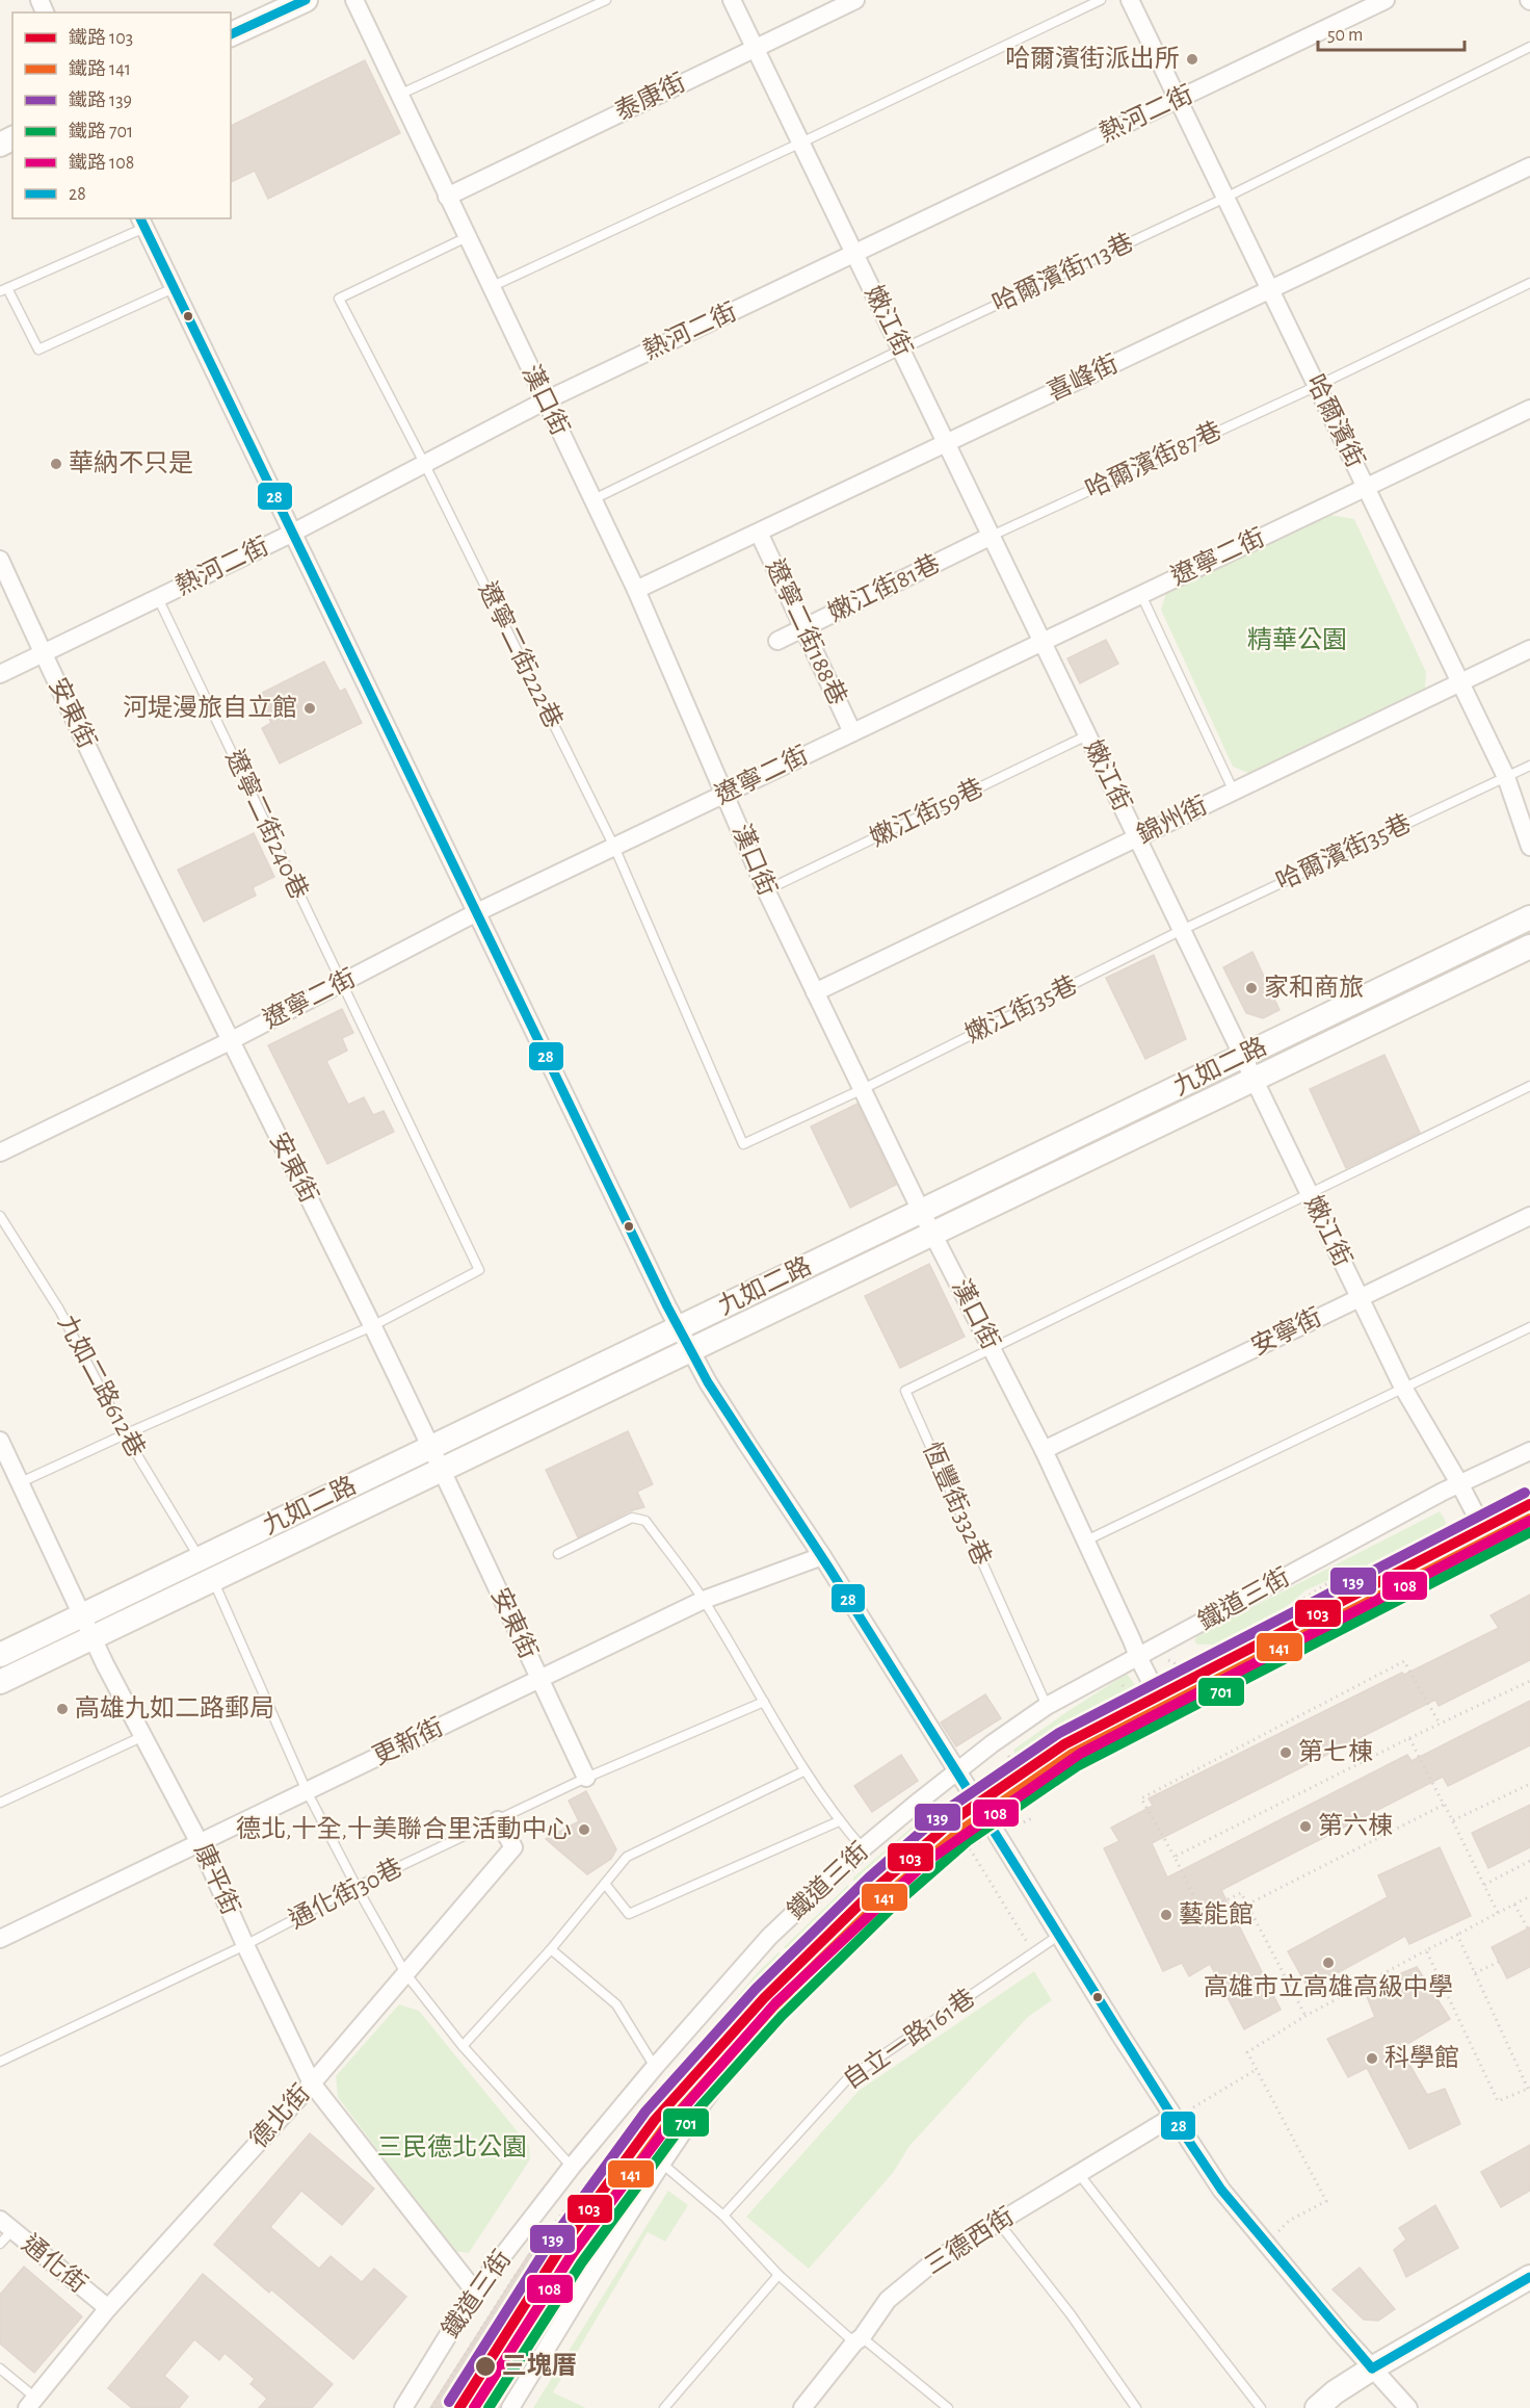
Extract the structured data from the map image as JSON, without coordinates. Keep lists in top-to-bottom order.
{
  "streets": {
    "street": [
      "泰康街",
      "熱河二街",
      "嫩江街",
      "喜峰街",
      "漢口街",
      "哈爾濱街",
      "遼寧二街",
      "嫩江街81巷",
      "遼寧二街188巷",
      "安東街",
      "錦州街",
      "九如二路",
      "安寧街",
      "鐵道三街",
      "更新街",
      "康平街",
      "德北街",
      "三德西街",
      "通化街"
    ],
    "lane": [
      "哈爾濱街113巷",
      "哈爾濱街87巷",
      "遼寧二街222巷",
      "嫩江街59巷",
      "遼寧二街240巷",
      "哈爾濱街35巷",
      "嫩江街35巷",
      "九如二路612巷",
      "恆豐街332巷",
      "通化街30巷",
      "自立一路161巷"
    ]
  },
  "crossings": [
    ["泰康街", "嫩江街"],
    ["泰康街", "漢口街"],
    ["熱河二街", "嫩江街"],
    ["熱河二街", "漢口街"],
    ["熱河二街", "哈爾濱街"],
    ["熱河二街", "遼寧二街222巷"],
    ["熱河二街", "安東街"],
    ["熱河二街", "遼寧二街240巷"],
    ["哈爾濱街113巷", "嫩江街"],
    ["哈爾濱街113巷", "漢口街"],
    ["哈爾濱街113巷", "哈爾濱街"],
    ["嫩江街", "喜峰街"],
    ["嫩江街", "哈爾濱街87巷"],
    ["嫩江街", "遼寧二街"],
    ["嫩江街", "嫩江街81巷"],
    ["嫩江街", "嫩江街59巷"],
    ["嫩江街", "錦州街"],
    ["嫩江街", "哈爾濱街35巷"],
    ["嫩江街", "嫩江街35巷"],
    ["嫩江街", "九如二路"],
    ["嫩江街", "安寧街"],
    ["嫩江街", "鐵道三街"],
    ["喜峰街", "漢口街"],
    ["喜峰街", "哈爾濱街"],
    ["喜峰街", "遼寧二街188巷"],
    ["漢口街", "遼寧二街"],
    ["漢口街", "遼寧二街222巷"],
    ["漢口街", "嫩江街59巷"],
    ["漢口街", "錦州街"],
    ["漢口街", "嫩江街35巷"],
    ["漢口街", "九如二路"],
    ["漢口街", "安寧街"],
    ["漢口街", "恆豐街332巷"],
    ["漢口街", "鐵道三街"],
    ["哈爾濱街", "哈爾濱街87巷"],
    ["哈爾濱街", "遼寧二街"],
    ["哈爾濱街", "錦州街"],
    ["哈爾濱街", "哈爾濱街35巷"],
    ["哈爾濱街87巷", "嫩江街81巷"],
    ["遼寧二街", "遼寧二街188巷"],
    ["遼寧二街", "遼寧二街222巷"],
    ["遼寧二街", "安東街"],
    ["遼寧二街", "遼寧二街240巷"],
    ["嫩江街81巷", "遼寧二街188巷"],
    ["遼寧二街222巷", "嫩江街35巷"],
    ["安東街", "遼寧二街240巷"],
    ["安東街", "九如二路"],
    ["安東街", "更新街"],
    ["安東街", "通化街30巷"],
    ["哈爾濱街35巷", "嫩江街35巷"],
    ["九如二路", "九如二路612巷"],
    ["九如二路", "康平街"],
    ["恆豐街332巷", "鐵道三街"],
    ["鐵道三街", "康平街"],
    ["更新街", "康平街"],
    ["康平街", "通化街30巷"],
    ["康平街", "德北街"],
    ["通化街30巷", "德北街"],
    ["德北街", "通化街"]
  ],
  "parks": ["精華公園", "三民德北公園"],
  "places": [
    "哈爾濱街派出所",
    "華納不只是",
    "河堤漫旅自立館",
    "家和商旅",
    "高雄九如二路郵局",
    "第七棟",
    "第六棟",
    "德北,十全,十美聯合里活動中心",
    "藝能館",
    "高雄市立高雄高級中學",
    "科學館",
    "三塊厝"
  ],
  "lines": [
    "transit line 28",
    "rail line 139",
    "rail line 103",
    "rail line 141",
    "rail line 108",
    "rail line 701"
  ],
  "legend": [
    "鐵路 103",
    "鐵路 141",
    "鐵路 139",
    "鐵路 701",
    "鐵路 108",
    "28"
  ],
  "scale_bar": "50 m"
}
